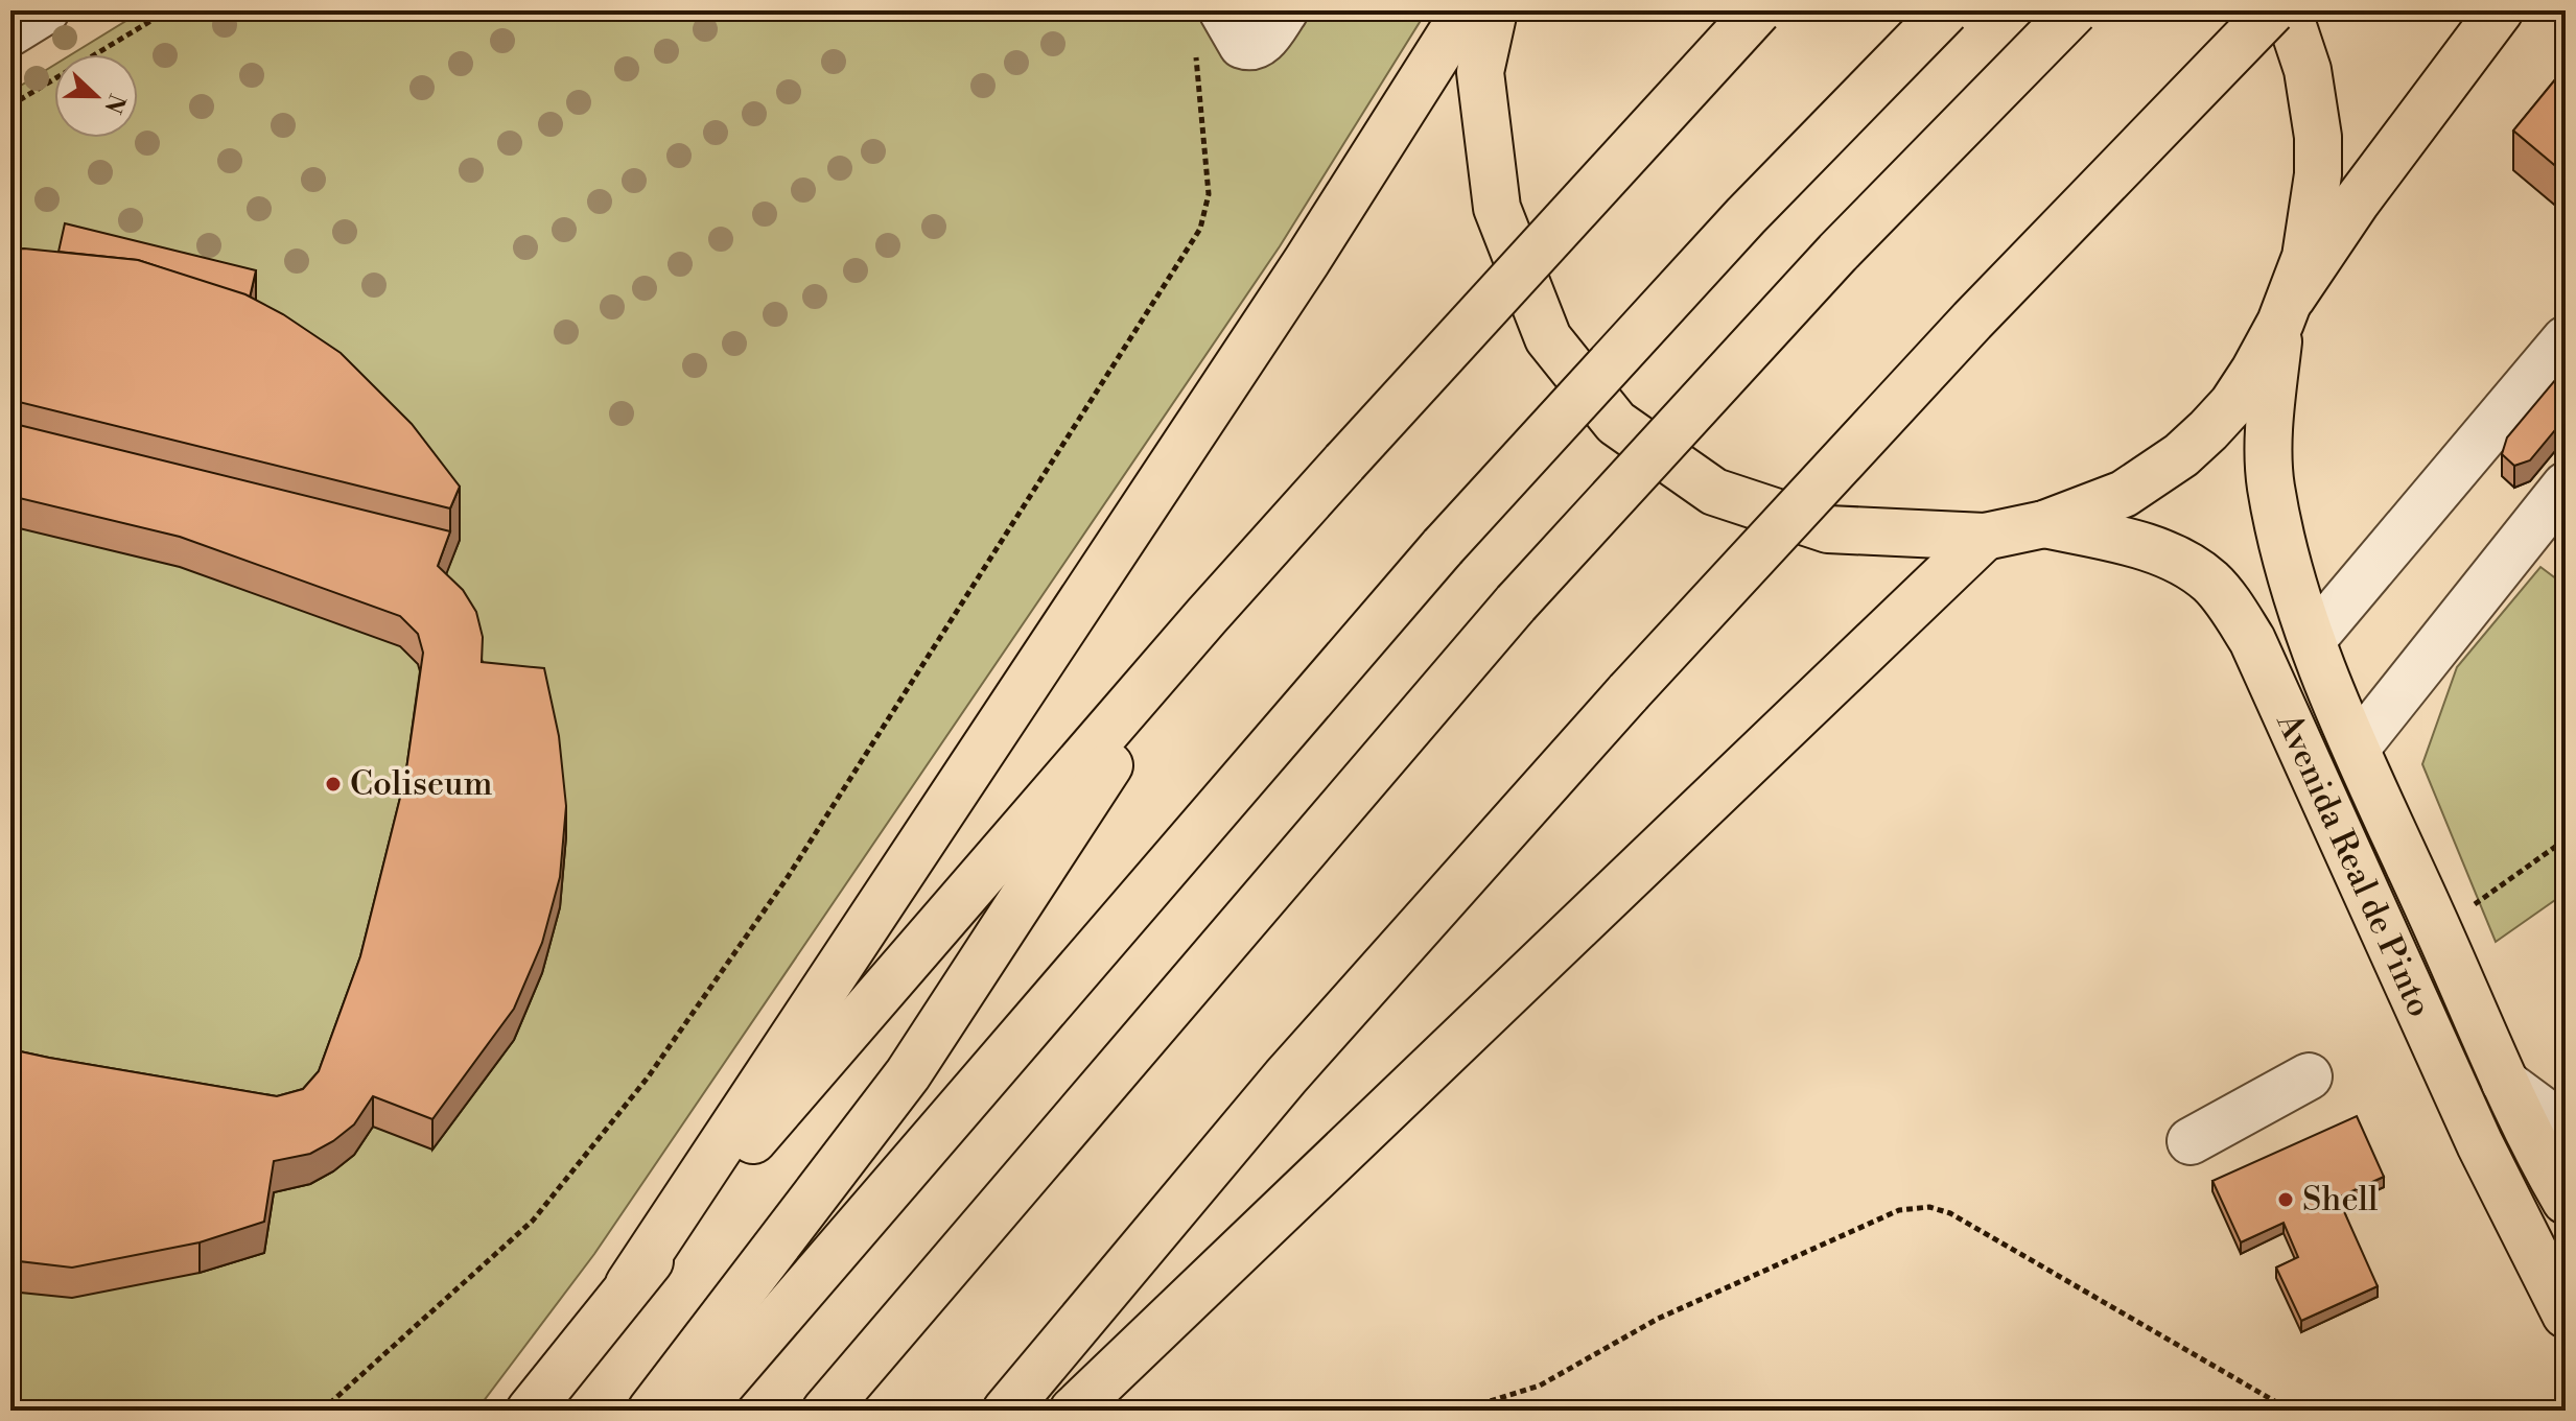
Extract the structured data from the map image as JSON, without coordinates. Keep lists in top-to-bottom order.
{
  "streets": {
    "main road": ["Avenida Real de Pinto"]
  },
  "places": ["Coliseum", "Shell"],
  "north": "right"
}
